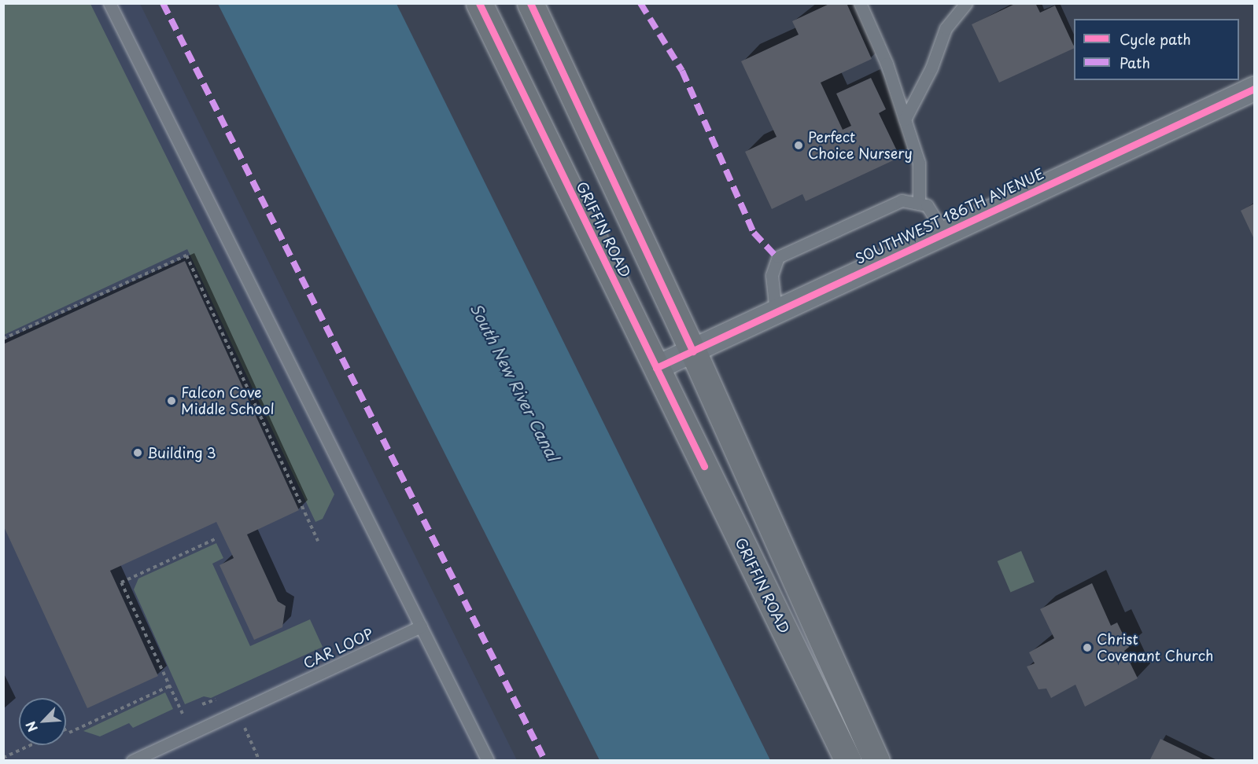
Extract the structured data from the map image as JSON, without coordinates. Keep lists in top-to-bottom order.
{
  "streets": {
    "main road": ["GRIFFIN ROAD"],
    "street": ["SOUTHWEST 186TH AVENUE"],
    "lane": ["CAR LOOP"]
  },
  "crossings": [
    ["SOUTHWEST 186TH AVENUE", "GRIFFIN ROAD"]
  ],
  "water": ["South New River Canal"],
  "places": [
    "Perfect Choice Nursery",
    "Falcon Cove Middle School",
    "Building 3",
    "Christ Covenant Church"
  ],
  "legend": ["Cycle path", "Path"],
  "north": "bottom left"
}
